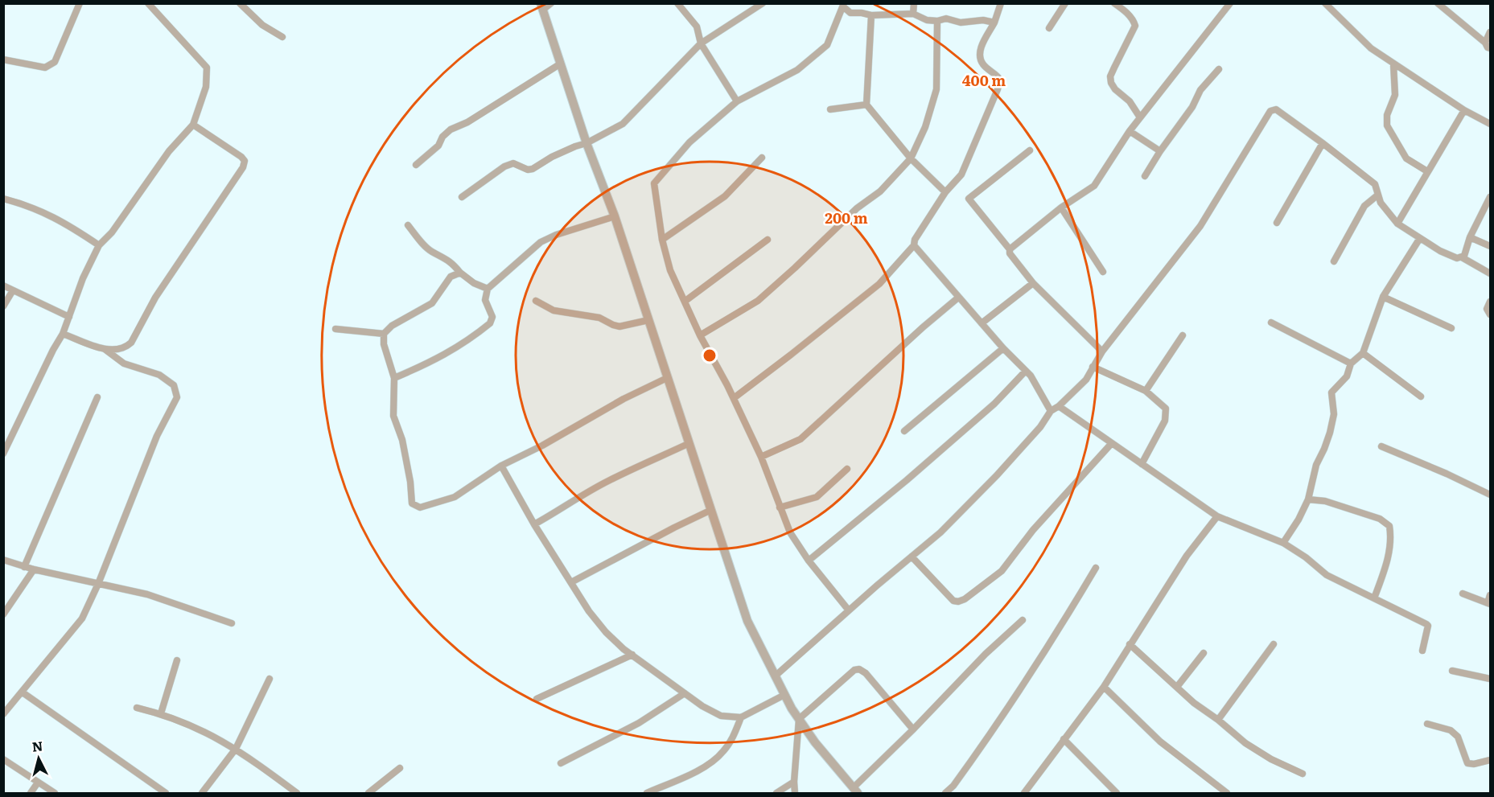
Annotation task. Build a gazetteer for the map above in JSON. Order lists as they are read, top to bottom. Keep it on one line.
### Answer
{"north":"top","rings":["400 m","200 m"]}
